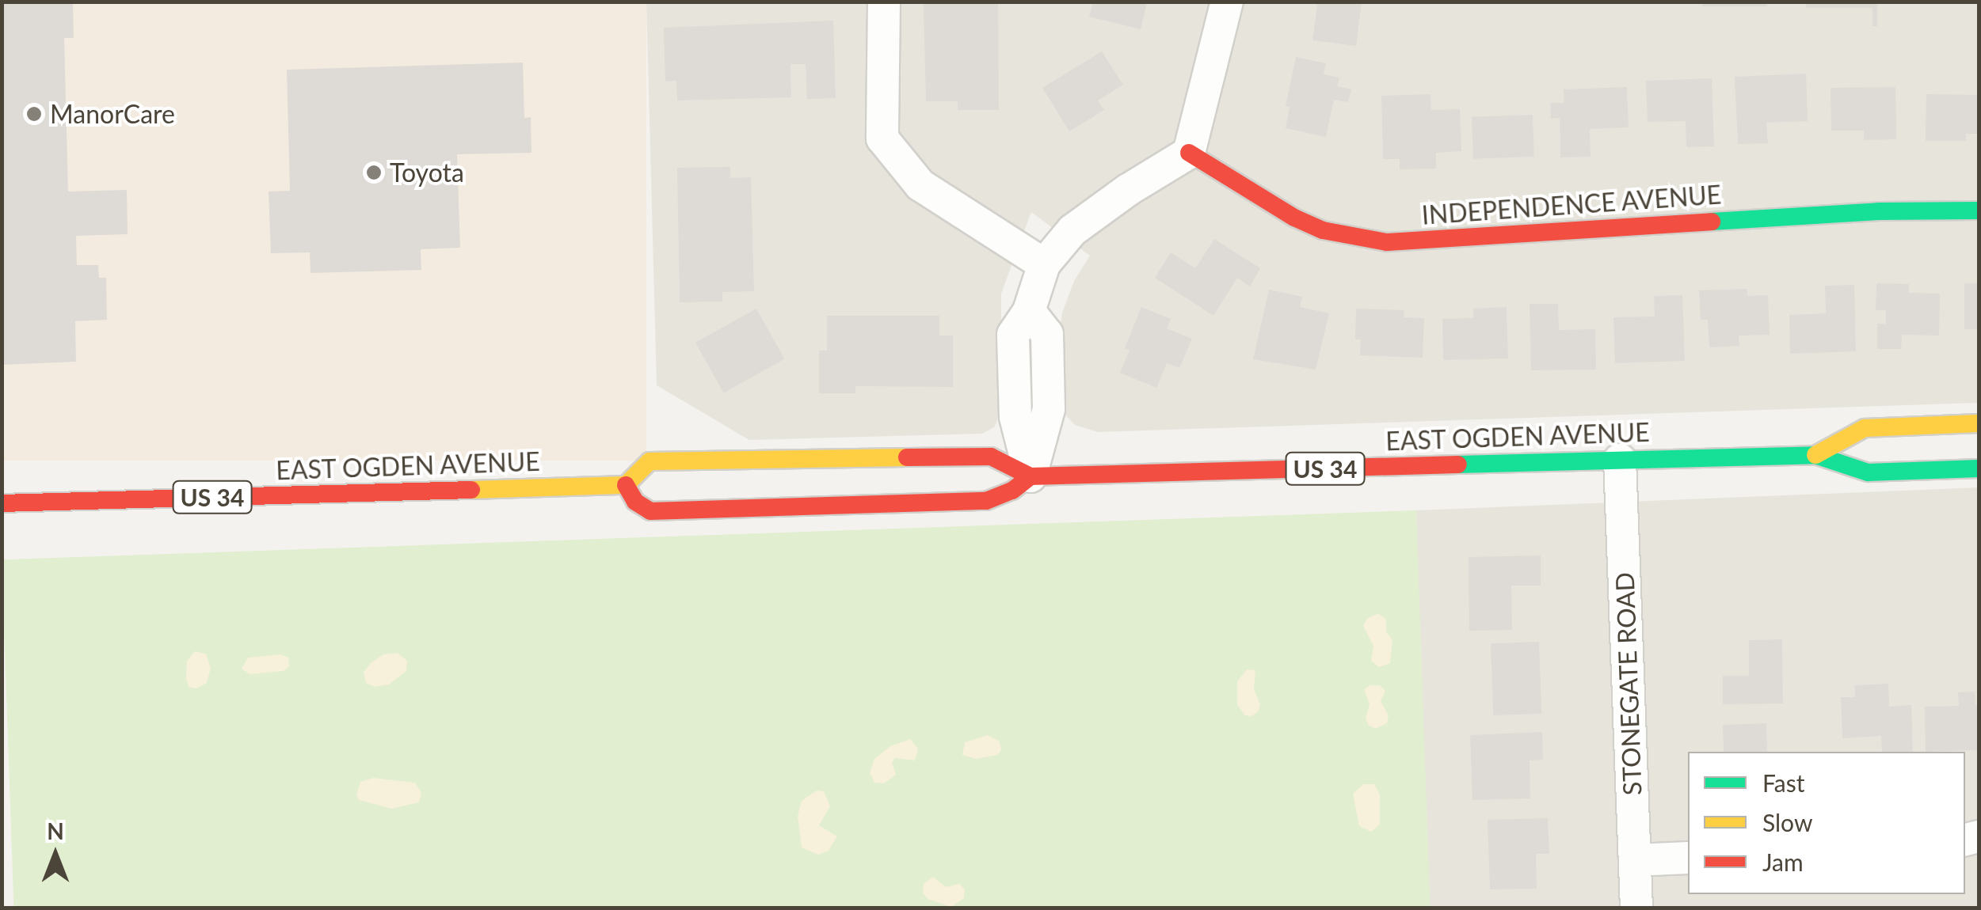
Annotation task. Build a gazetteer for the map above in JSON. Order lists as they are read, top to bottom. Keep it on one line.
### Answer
{"streets":{"main road":["INDEPENDENCE AVENUE","EAST OGDEN AVENUE","US 34"],"street":["STONEGATE ROAD"]},"crossings":[["EAST OGDEN AVENUE","STONEGATE ROAD"]],"places":["ManorCare","Toyota"],"legend":["Fast","Slow","Jam"],"north":"top"}
